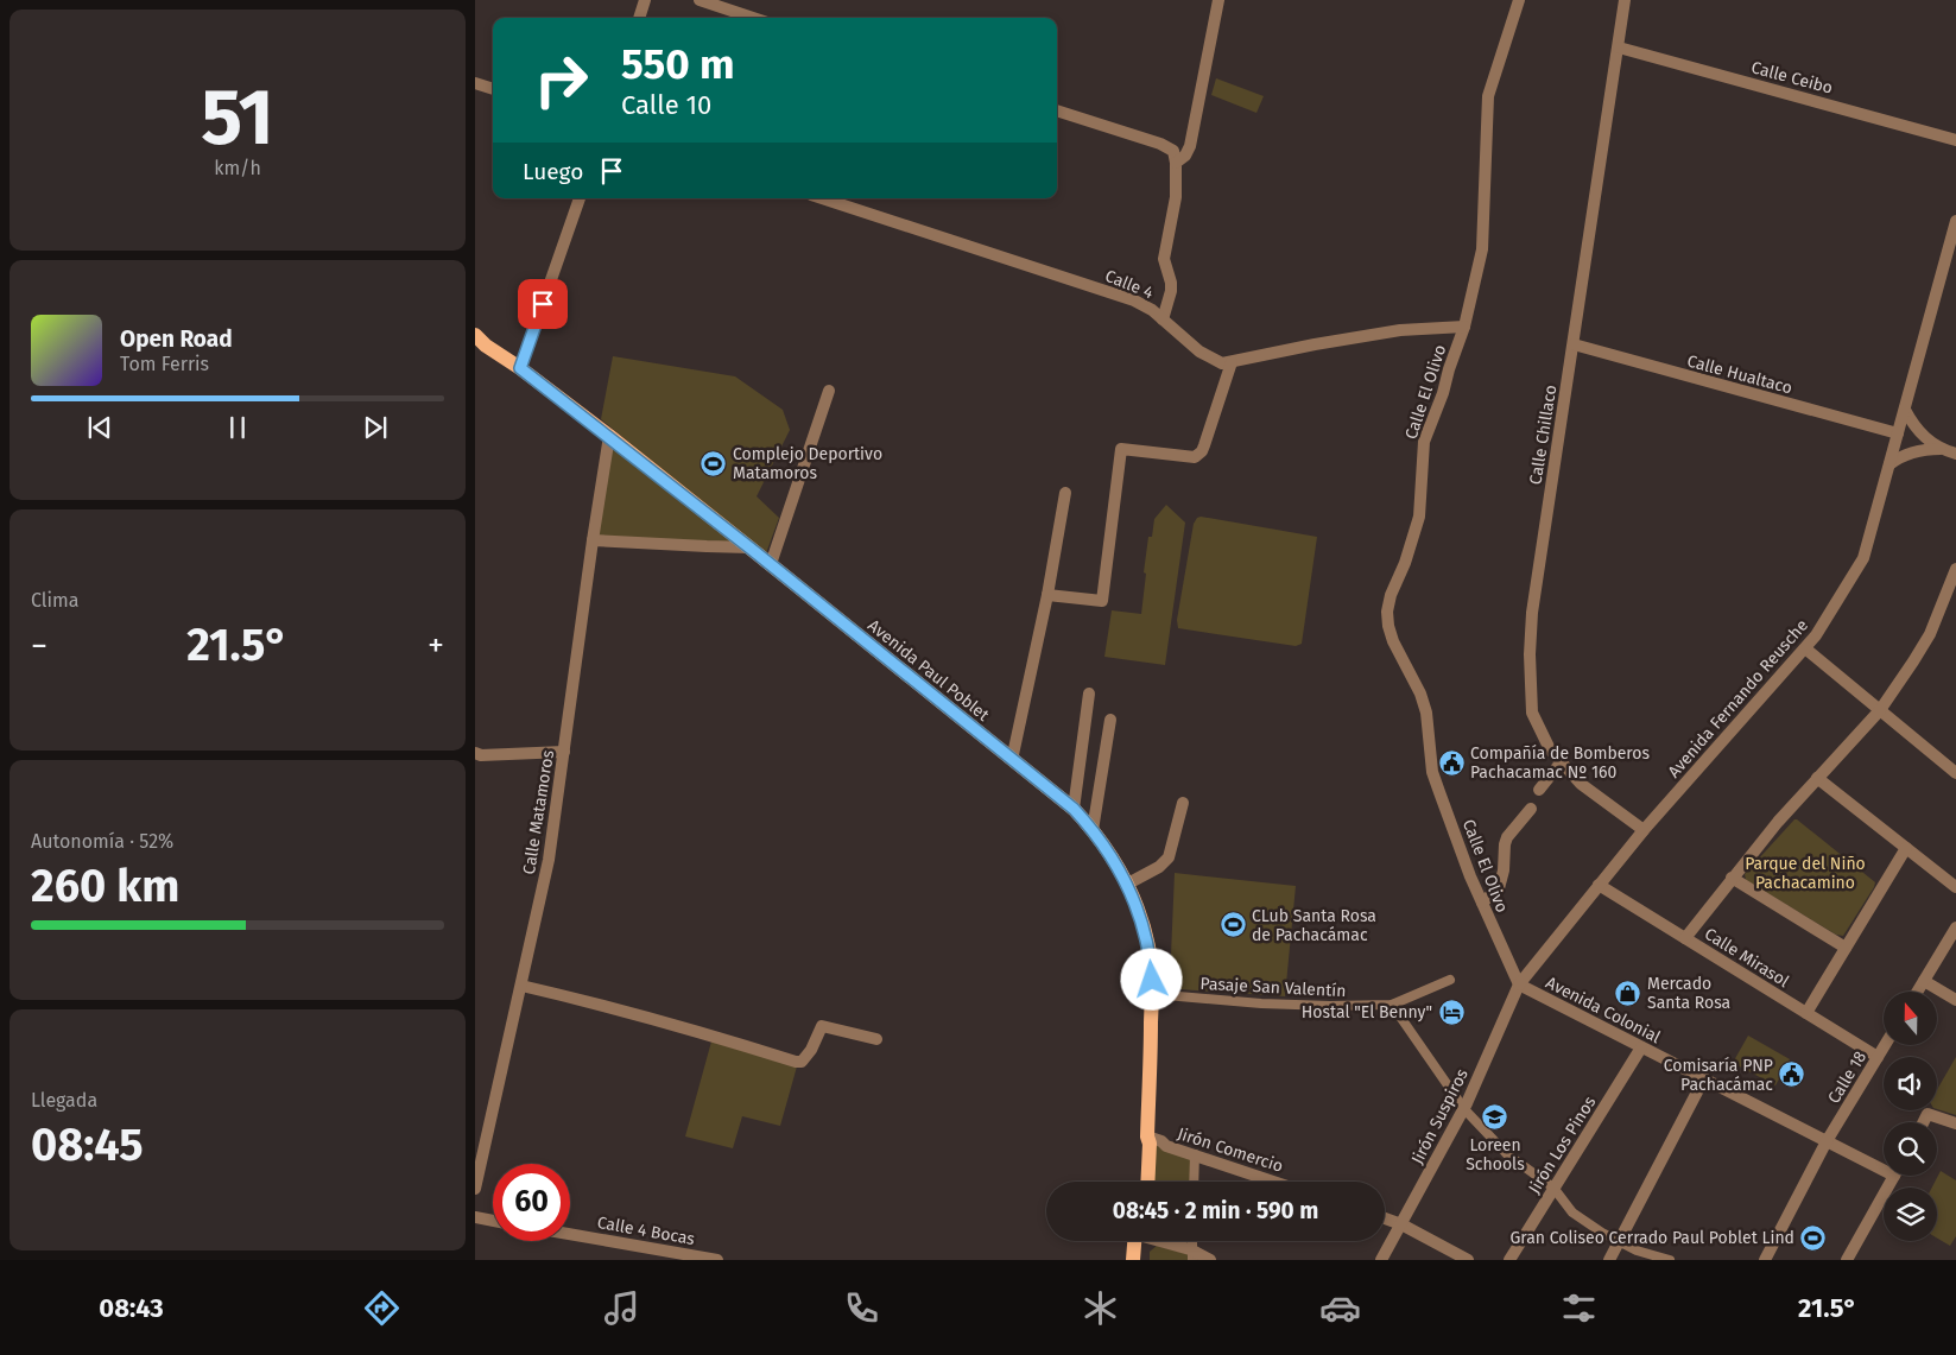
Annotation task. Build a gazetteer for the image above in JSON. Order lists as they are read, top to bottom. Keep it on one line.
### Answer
{"streets":{"main road":["Avenida Paul Poblet"],"street":["Calle Ceibo","Calle 4","Calle Hualtaco","Calle El Olivo","Calle Chillaco","Avenida Fernando Reusche","Calle Matamoros","Calle Mirasol","Pasaje San Valentín","Avenida Colonial","Calle 18","Jirón Suspiros","Jirón Los Pinos","Jirón Comercio","Calle 4 Bocas"]},"crossings":[["Calle Ceibo","Calle Chillaco"],["Calle 4","Calle El Olivo"],["Calle Hualtaco","Calle Chillaco"],["Calle Hualtaco","Avenida Fernando Reusche"],["Calle El Olivo","Avenida Fernando Reusche"],["Calle El Olivo","Avenida Colonial"],["Calle El Olivo","Jirón Suspiros"],["Calle Chillaco","Avenida Fernando Reusche"],["Avenida Paul Poblet","Calle Matamoros"],["Avenida Paul Poblet","Pasaje San Valentín"],["Avenida Paul Poblet","Jirón Comercio"],["Avenida Fernando Reusche","Calle Mirasol"],["Avenida Fernando Reusche","Avenida Colonial"],["Avenida Fernando Reusche","Jirón Suspiros"],["Calle Mirasol","Calle 18"],["Avenida Colonial","Calle 18"],["Avenida Colonial","Jirón Suspiros"],["Avenida Colonial","Jirón Los Pinos"]],"parks":["Parque del Niño Pachacamino"],"places":{"sports":["Complejo Deportivo Matamoros","CLub Santa Rosa de Pachacámac","Gran Coliseo Cerrado Paul Poblet Lind"],"public building":["Compañía de Bomberos Pachacamac Nº 160","Comisaría PNP Pachacámac"],"shop":["Mercado Santa Rosa"],"hotel":["Hostal \"El Benny\""],"school or university":["Loreen Schools"]},"north":"top","page":{"tile":[["51","km/h"],"Clima",["Autonomía · 52%","260 km"],["Llegada","08:45"]],"turn":["550 m","Calle 10"],"then":"Luego","song":["Open Road","Tom Ferris"],"heat":["−","21.5°","+"],"limit":"60","trip":"08:45 · 2 min · 590 m","tabs":["08:43","21.5°"]}}
